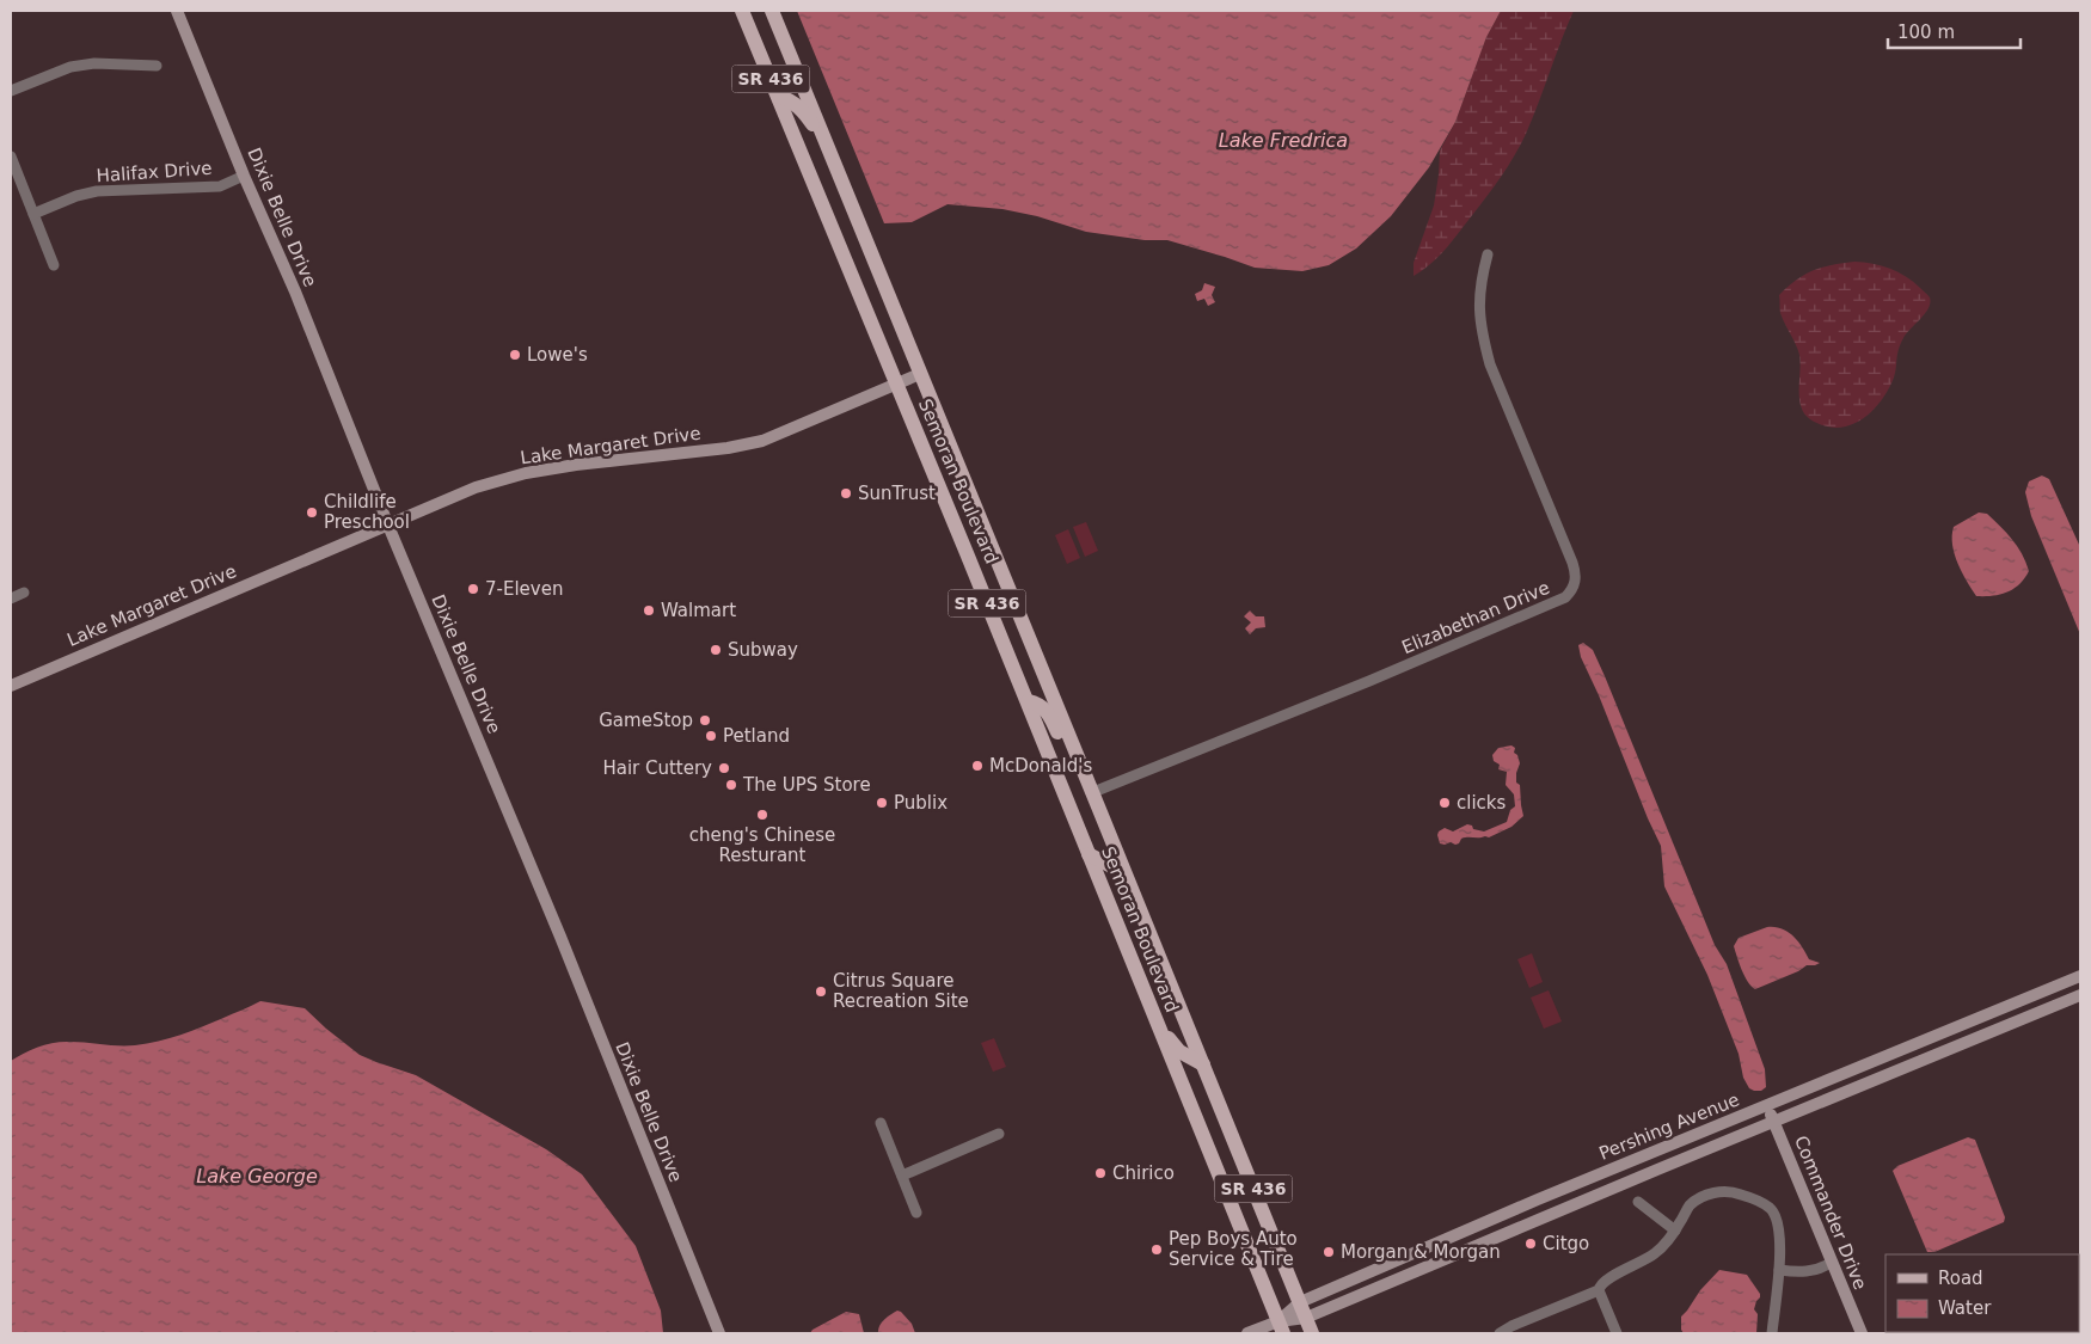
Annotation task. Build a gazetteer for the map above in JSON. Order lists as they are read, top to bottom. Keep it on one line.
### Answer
{"streets":{"main road":["SR 436","Semoran Boulevard"],"street":["Halifax Drive","Dixie Belle Drive","Lake Margaret Drive","Elizabethan Drive","Pershing Avenue","Commander Drive"]},"crossings":[["Halifax Drive","Dixie Belle Drive"],["Dixie Belle Drive","Lake Margaret Drive"],["Lake Margaret Drive","Semoran Boulevard"],["Semoran Boulevard","Elizabethan Drive"],["Semoran Boulevard","Pershing Avenue"],["Pershing Avenue","Commander Drive"]],"water":["Lake Fredrica","Lake George"],"places":["Lowe's","SunTrust","Childlife Preschool","7-Eleven","Walmart","Subway","GameStop","Petland","McDonald's","Hair Cuttery","The UPS Store","Publix","clicks","cheng's Chinese Resturant","Citrus Square Recreation Site","Chirico","Citgo","Pep Boys Auto Service & Tire","Morgan & Morgan"],"legend":["Road","Water"],"scale_bar":"100 m"}
